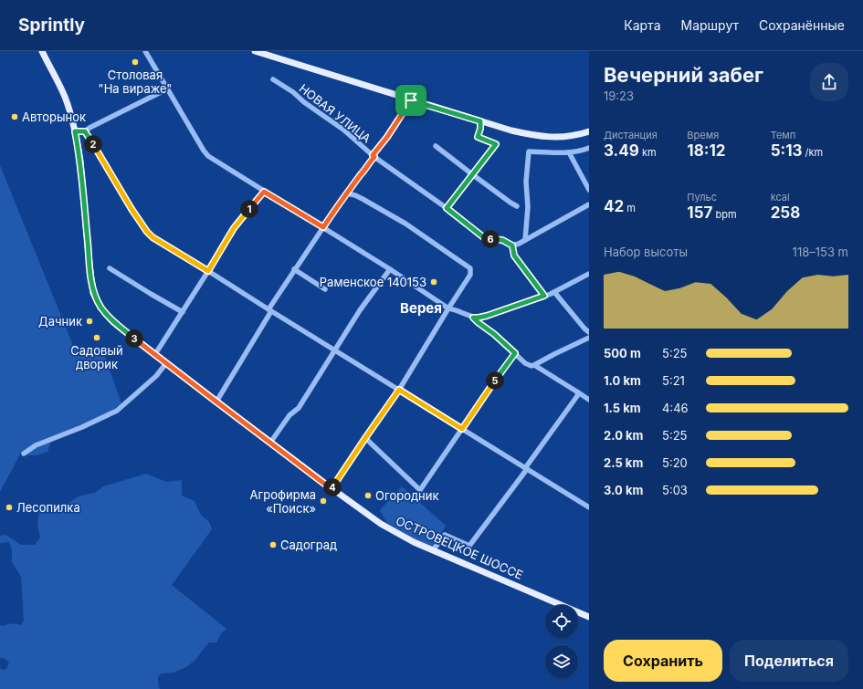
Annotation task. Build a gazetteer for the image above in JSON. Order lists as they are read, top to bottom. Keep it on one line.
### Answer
{"streets":{"main road":["ОСТРОВЕЦКОЕ ШОССЕ"],"street":["НОВАЯ УЛИЦА"]},"districts":["Верея"],"places":["Столовая \"На вираже\"","Авторынок","Раменское 140153","Дачник","Садовый дворик","Огородник","Агрофирма «Поиск»","Лесопилка","Садоград"],"page":{"header":"Sprintly","nav":["Карта","Маршрут","Сохранённые"],"heading":["Вечерний забег","19:23"],"stats":[["Дистанция","3.49 km"],["Время","18:12"],["Темп","5:13 /km"],["42 m"],["Пульс","157 bpm"],["kcal","258"]],"pins":["2","1","6","3","5","4"],"chart":["Набор высоты","118–153 m"],"list":[{"name":"500 m","note":"5:25"},{"name":"1.0 km","note":"5:21"},{"name":"1.5 km","note":"4:46"},{"name":"2.0 km","note":"5:25"},{"name":"2.5 km","note":"5:20"},{"name":"3.0 km","note":"5:03"}],"buttons":["Сохранить","Поделиться"]}}
